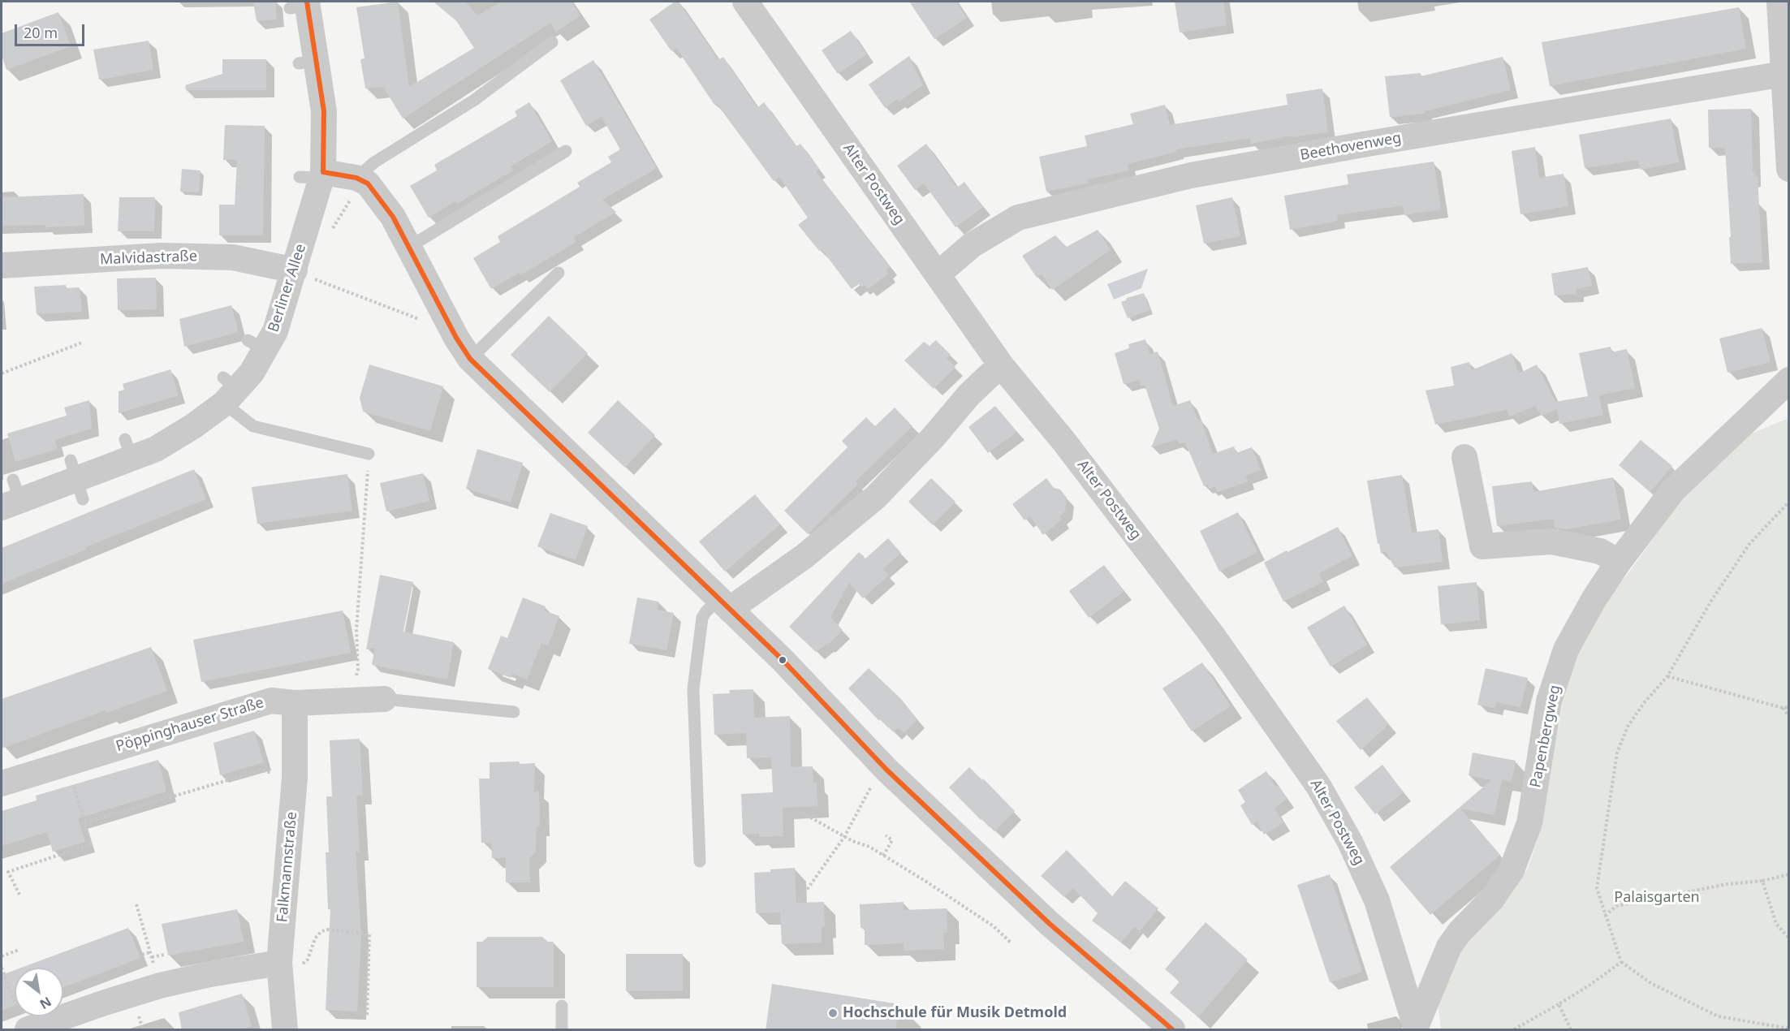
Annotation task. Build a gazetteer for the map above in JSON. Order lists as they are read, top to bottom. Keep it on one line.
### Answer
{"streets":{"street":["Beethovenweg","Alter Postweg","Malvidastraße","Berliner Allee","Pöppinghauser Straße","Papenbergweg","Falkmannstraße"]},"crossings":[["Beethovenweg","Alter Postweg"],["Alter Postweg","Papenbergweg"],["Malvidastraße","Berliner Allee"],["Pöppinghauser Straße","Falkmannstraße"]],"parks":["Palaisgarten"],"places":["Hochschule für Musik Detmold"],"scale_bar":"20 m","north":"bottom right"}
